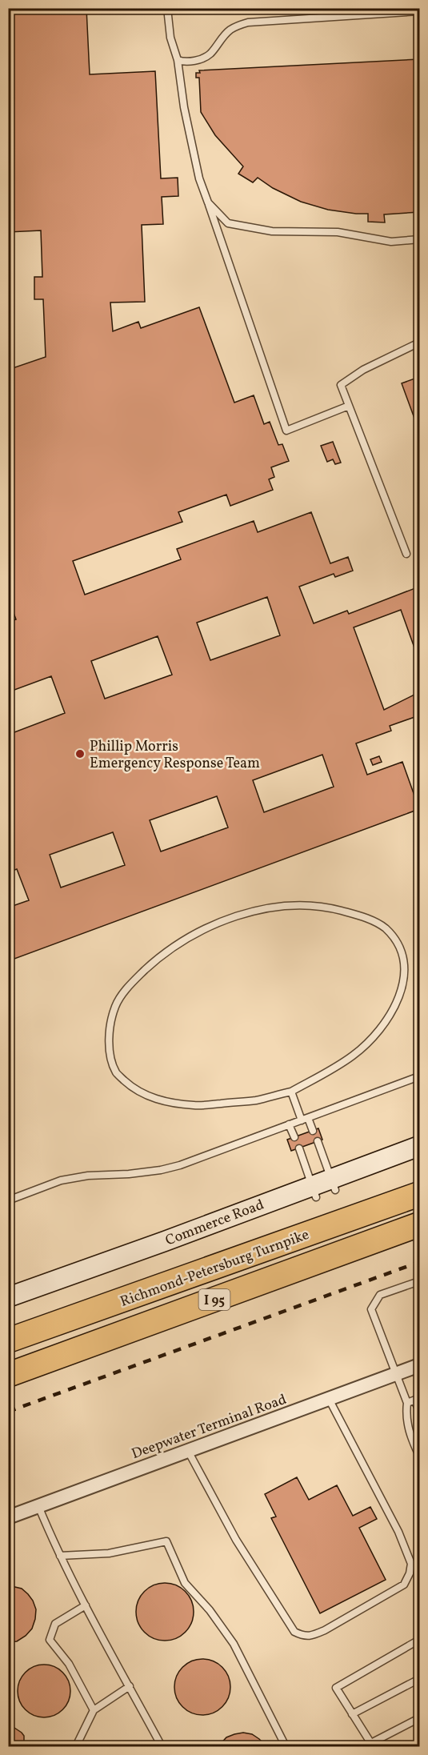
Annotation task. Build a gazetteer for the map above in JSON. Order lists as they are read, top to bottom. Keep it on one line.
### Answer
{"streets":{"highway":["Richmond-Petersburg Turnpike","I 95"],"main road":["Commerce Road"],"street":["Deepwater Terminal Road"]},"places":["Phillip Morris Emergency Response Team"]}
